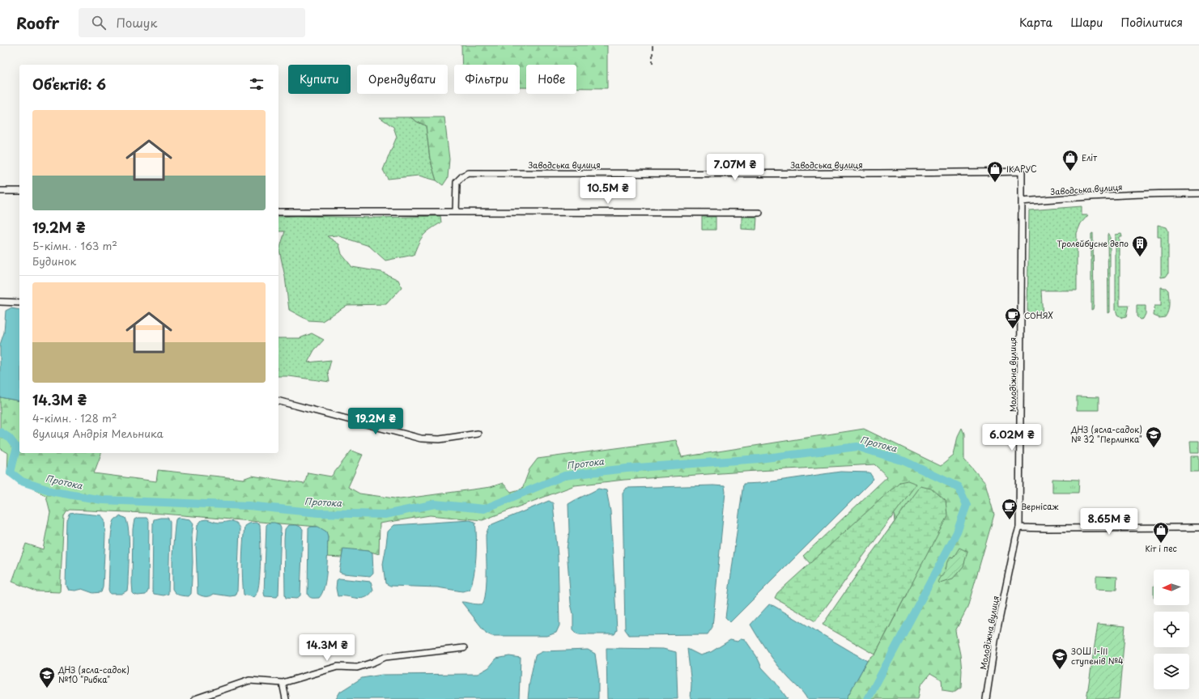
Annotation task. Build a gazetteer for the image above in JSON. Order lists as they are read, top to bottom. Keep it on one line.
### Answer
{"streets":{"street":["Заводська вулиця","Молодіжна вулиця"]},"crossings":[["Заводська вулиця","Молодіжна вулиця"]],"water":["Протока"],"places":{"shop":["Еліт","ІКАРУС","Кіт і пес"],"building":["Тролейбусне депо"],"cafe":["СОНЯХ","Вернісаж"],"school or university":["ДНЗ (ясла-садок) № 32 \"Перлинка\"","ЗОШ І-ІІІ ступенів №4","ДНЗ (ясла-садок) №10 \"Рибка\""]},"north":"left","page":{"header":"Roofr","search":"Пошук","nav":["Карта","Шари","Поділитися"],"chip":["Купити","Орендувати","Фільтри","Нове"],"heading":"Об’єктів: 6","list":[{"name":"19.2M ₴","note":"5-кімн. · 163 m² · Будинок"},{"name":"14.3M ₴","note":"4-кімн. · 128 m² · вулиця Андрія Мельника"}],"price":["7.07M ₴","10.5M ₴","19.2M ₴","6.02M ₴","8.65M ₴","14.3M ₴"]}}
